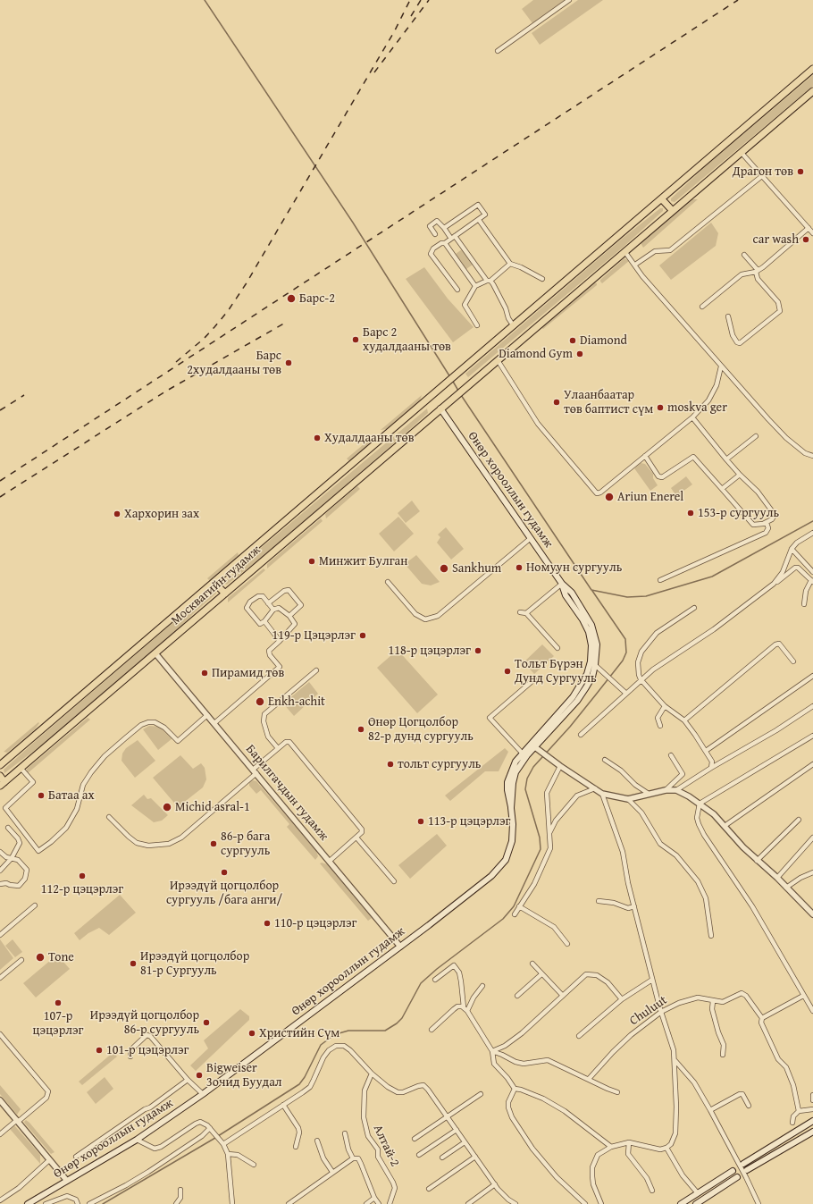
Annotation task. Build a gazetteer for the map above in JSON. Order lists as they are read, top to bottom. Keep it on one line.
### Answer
{"streets":{"highway":["Москвагийн гудамж"],"main road":["Өнөр хорооллын гудамж"],"street":["Барилгачдын гудамж","Chuluut","Алтай-2"]},"crossings":[["Өнөр хорооллын гудамж","Москвагийн гудамж"],["Өнөр хорооллын гудамж","Барилгачдын гудамж"],["Москвагийн гудамж","Барилгачдын гудамж"]],"places":["Драгон төв","car wash","Барс-2","Барс 2 худалдааны төв","Diamond","Diamond Gym","Барс 2худалдааны төв","Улаанбаатар төв баптист сүм","moskva ger","Худалдааны төв","Ariun Enerel","153-р сургууль","Хархорин зах","Минжит Булган","Номуун сургууль","Sankhum","119-р Цэцэрлэг","118-р цэцэрлэг","Тольт Бүрэн Дунд Сургууль","Пирамид төв","Enkh-achit","Өнөр Цогцолбор 82-р дунд сургууль","тольт сургууль","Батаа ах","Michid asral-1","113-р цэцэрлэг","86-р бага сургууль","Ирээдүй цогцолбор сургууль /бага анги/","112-р цэцэрлэг","110-р цэцэрлэг","Tone","Ирээдүй цогцолбор 81-р Сургууль","107-р цэцэрлэг","Ирээдүй цогцолбор 86-р сургууль","Христийн Сүм","101-р цэцэрлэг","Bigweiser 3очид Буудал"]}
